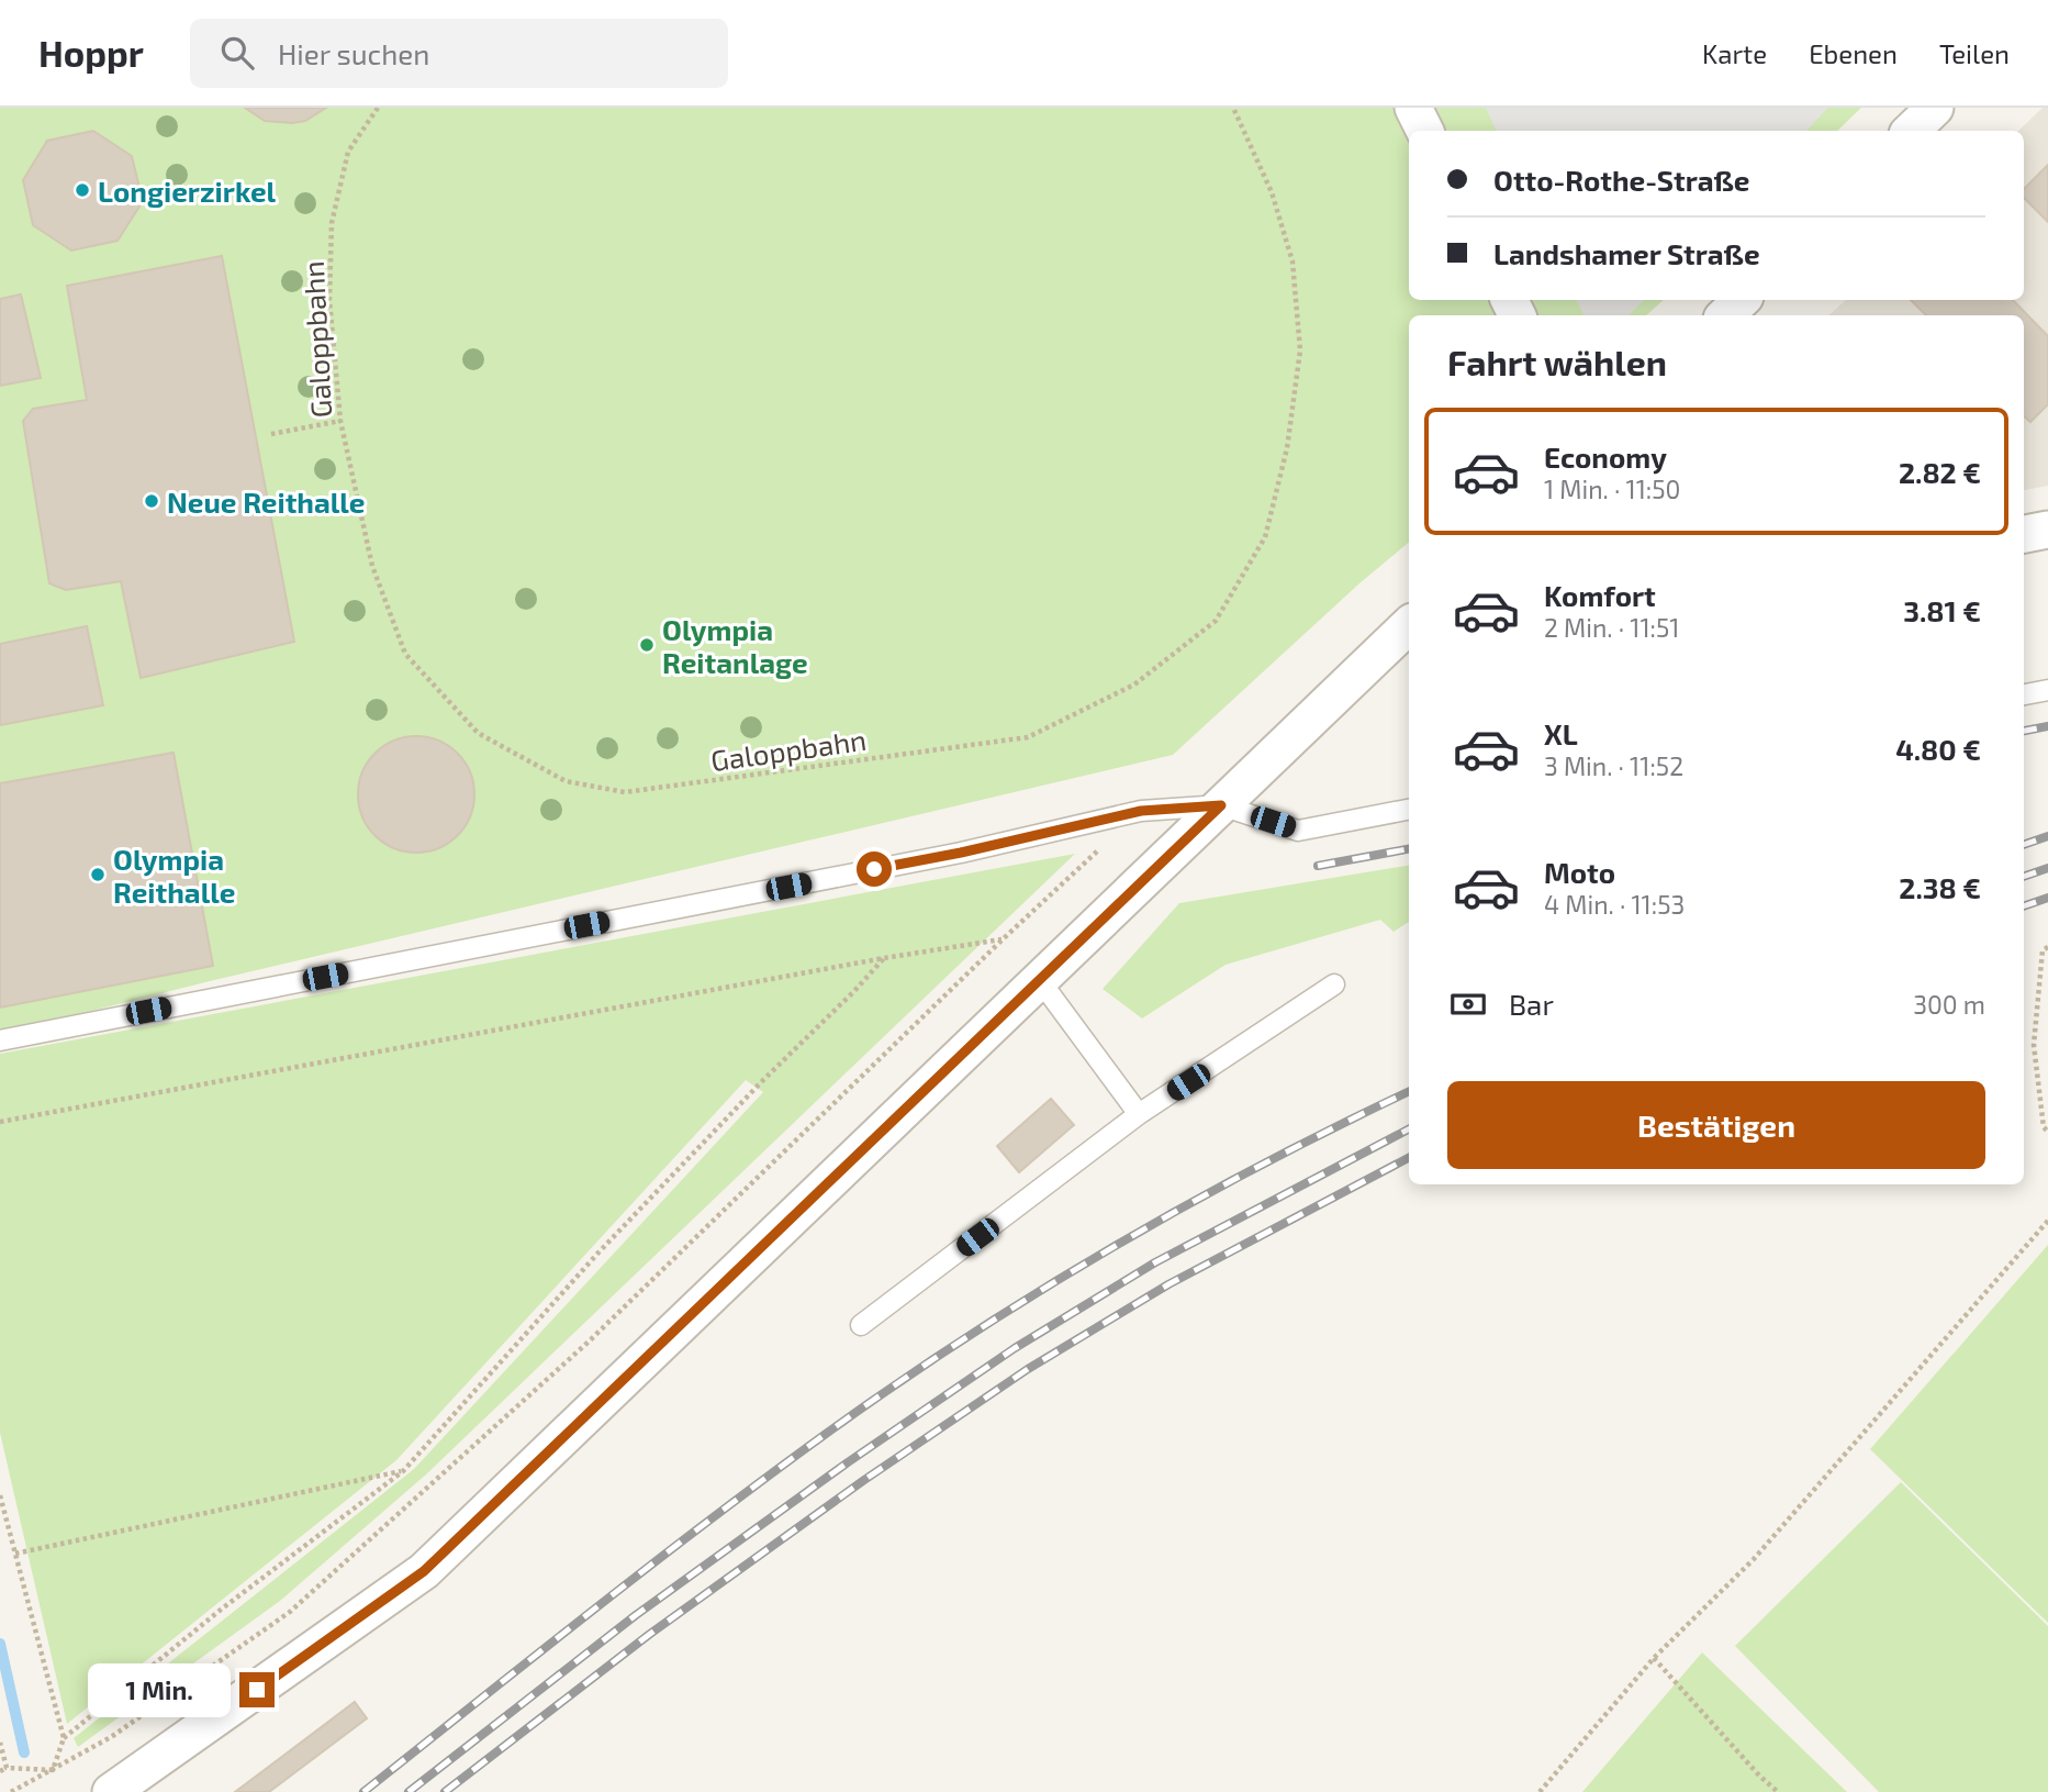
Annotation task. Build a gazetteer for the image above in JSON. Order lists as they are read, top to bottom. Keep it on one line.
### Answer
{"streets":{"path":["Galoppbahn"]},"places":["Longierzirkel","Neue Reithalle","Olympia Reitanlage","Olympia Reithalle"],"page":{"header":"Hoppr","search":"Hier suchen","nav":["Karte","Ebenen","Teilen"],"banner":["Otto-Rothe-Straße","Landshamer Straße"],"heading":"Fahrt wählen","list":[{"name":"Economy","note":"1 Min. · 11:50","value":"2.82 €"},{"name":"Komfort","note":"2 Min. · 11:51","value":"3.81 €"},{"name":"XL","note":"3 Min. · 11:52","value":"4.80 €"},{"name":"Moto","note":"4 Min. · 11:53","value":"2.38 €"}],"pay":["Bar","300 m"],"buttons":"Bestätigen","bubble":"1 Min."}}
